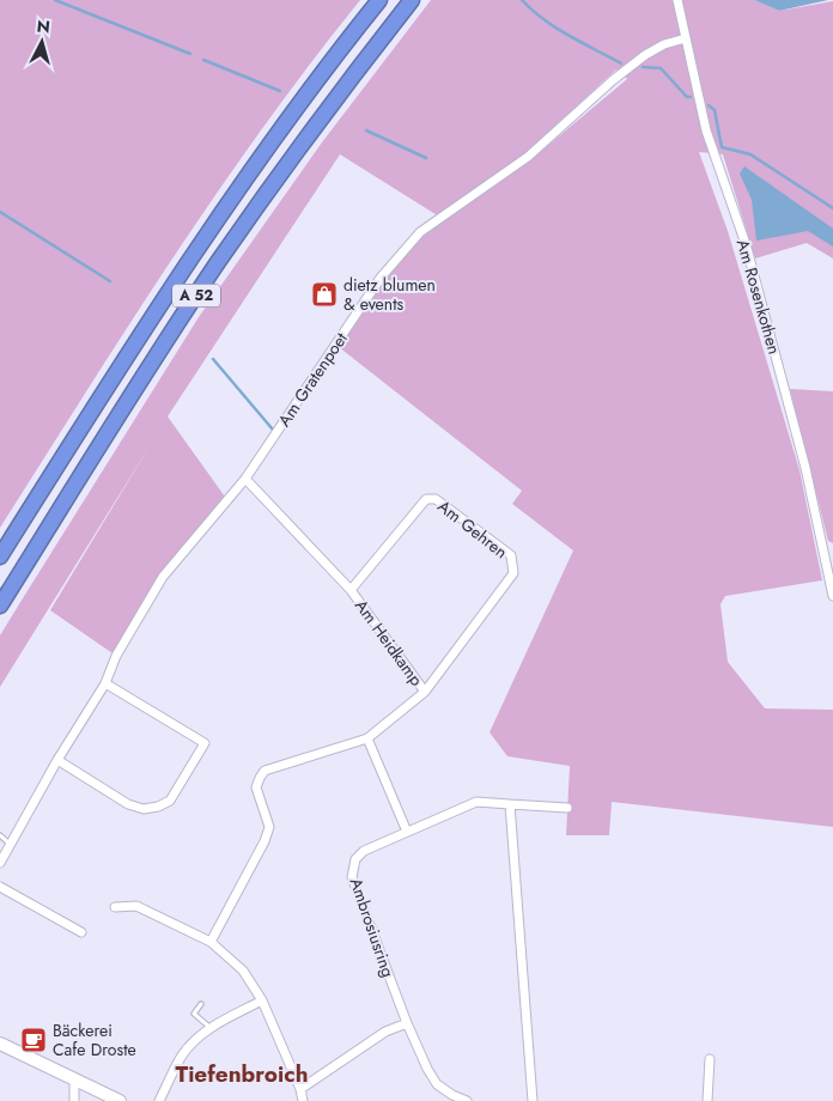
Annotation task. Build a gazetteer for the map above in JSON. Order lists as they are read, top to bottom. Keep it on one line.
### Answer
{"streets":{"highway":["A 52"],"street":["Am Rosenkothen","Am Gratenpoet","Am Gehren","Am Heidkamp","Ambrosiusring"]},"crossings":[["Am Rosenkothen","Am Gratenpoet"],["Am Gratenpoet","Am Heidkamp"],["Am Gehren","Am Heidkamp"]],"districts":["Tiefenbroich"],"places":{"shop":["dietz blumen & events"],"cafe":["Bäckerei Cafe Droste"]},"north":"top"}
